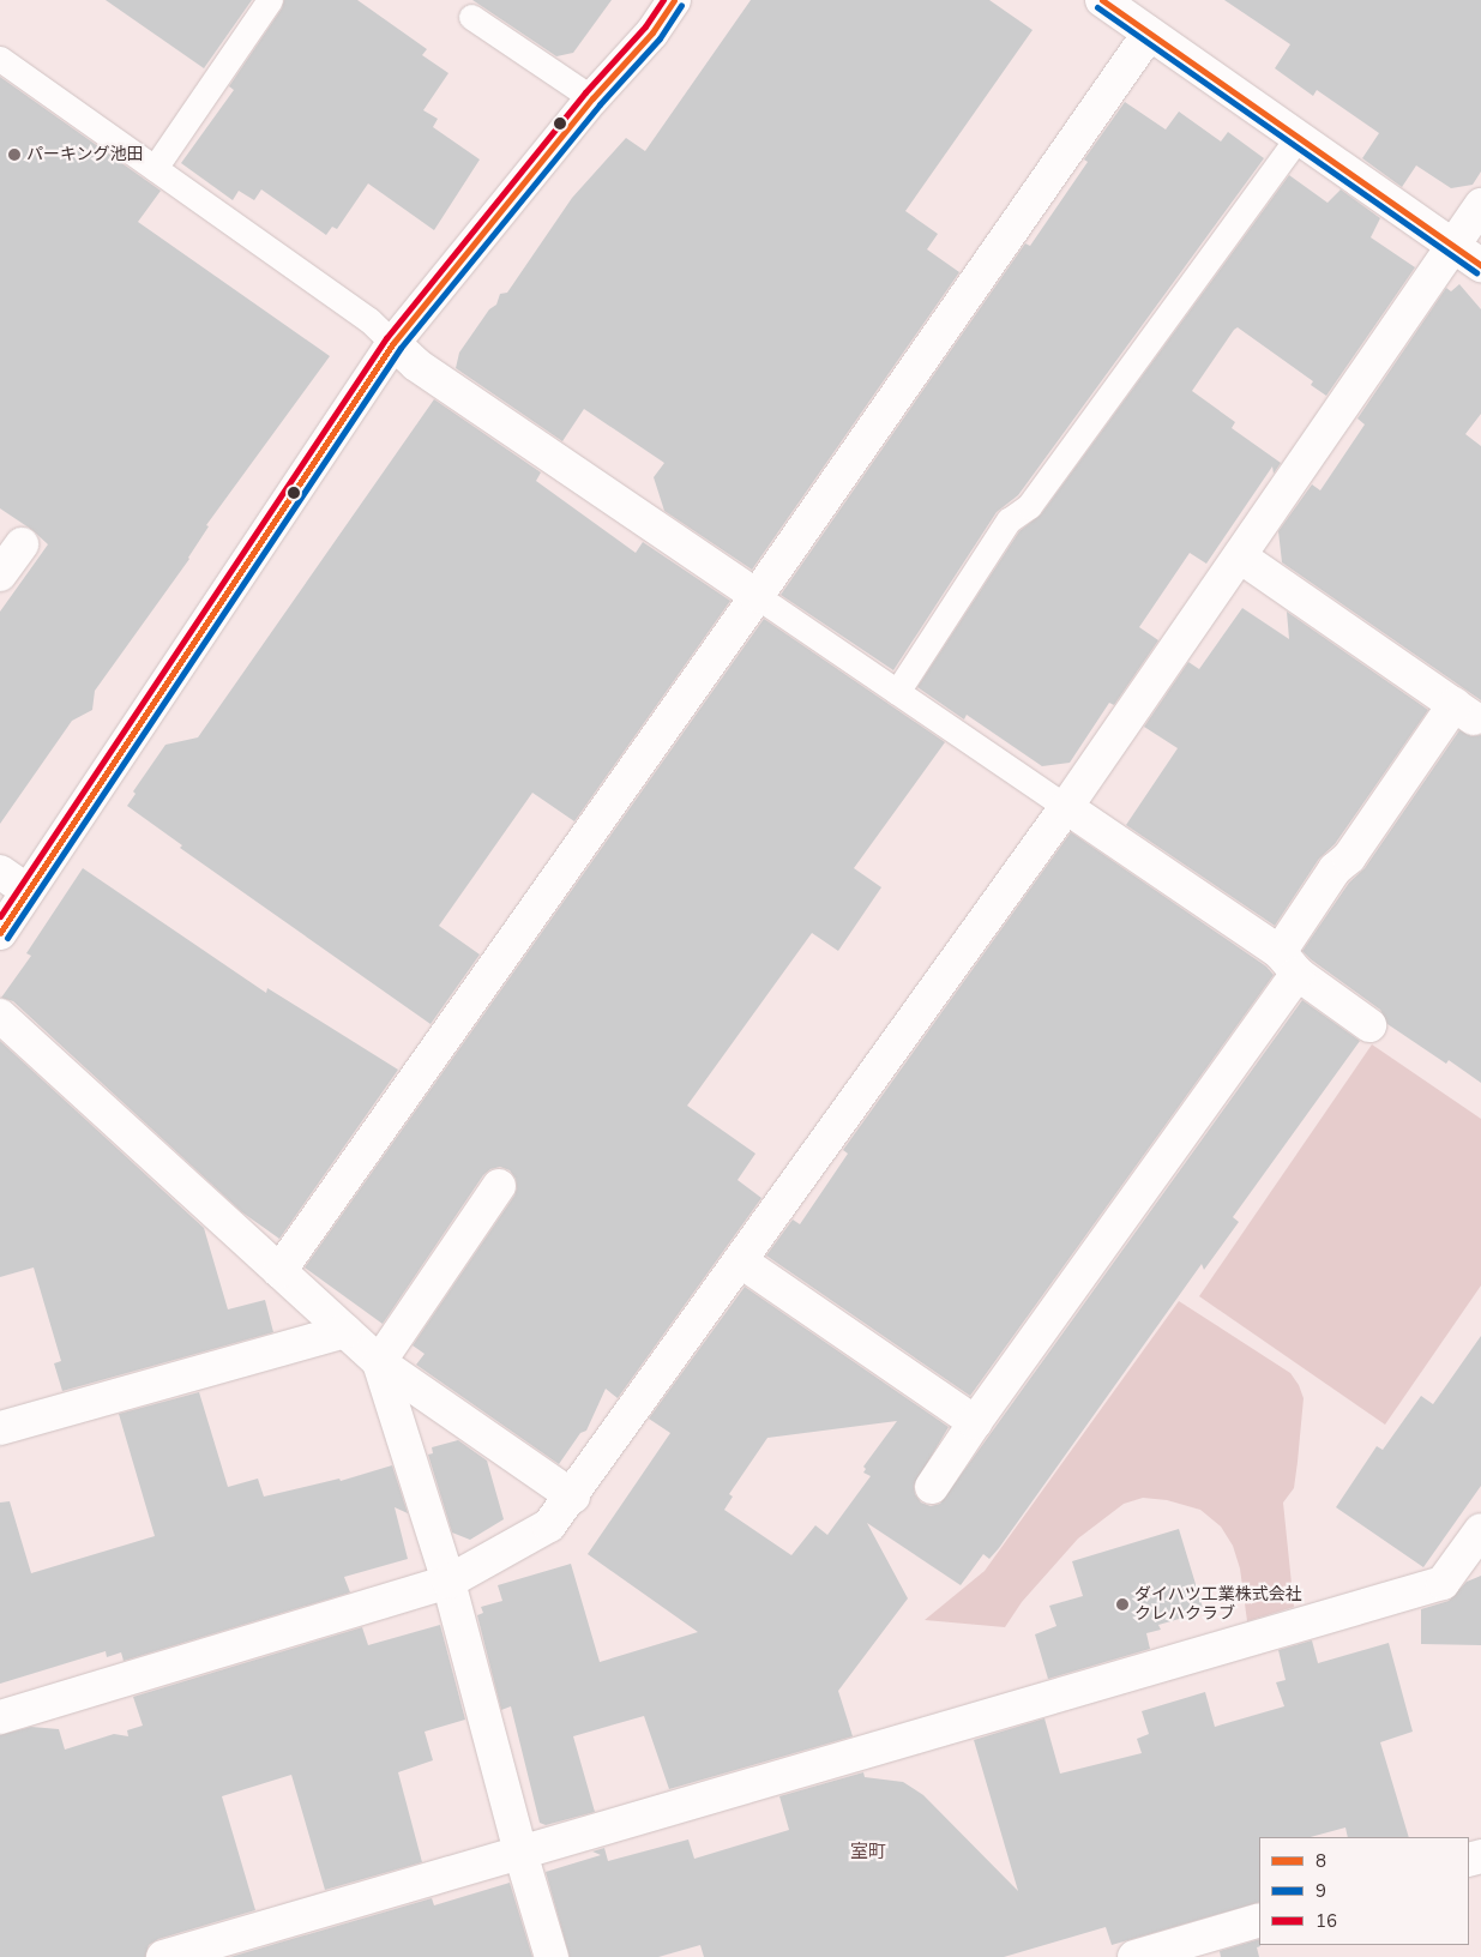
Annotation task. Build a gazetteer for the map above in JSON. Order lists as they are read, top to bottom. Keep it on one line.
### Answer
{"districts":["室町"],"places":["パーキング池田","ダイハツ工業株式会社 クレハクラブ"],"lines":["transit line 8","transit line 16","transit line 9"],"legend":["8","9","16"]}
